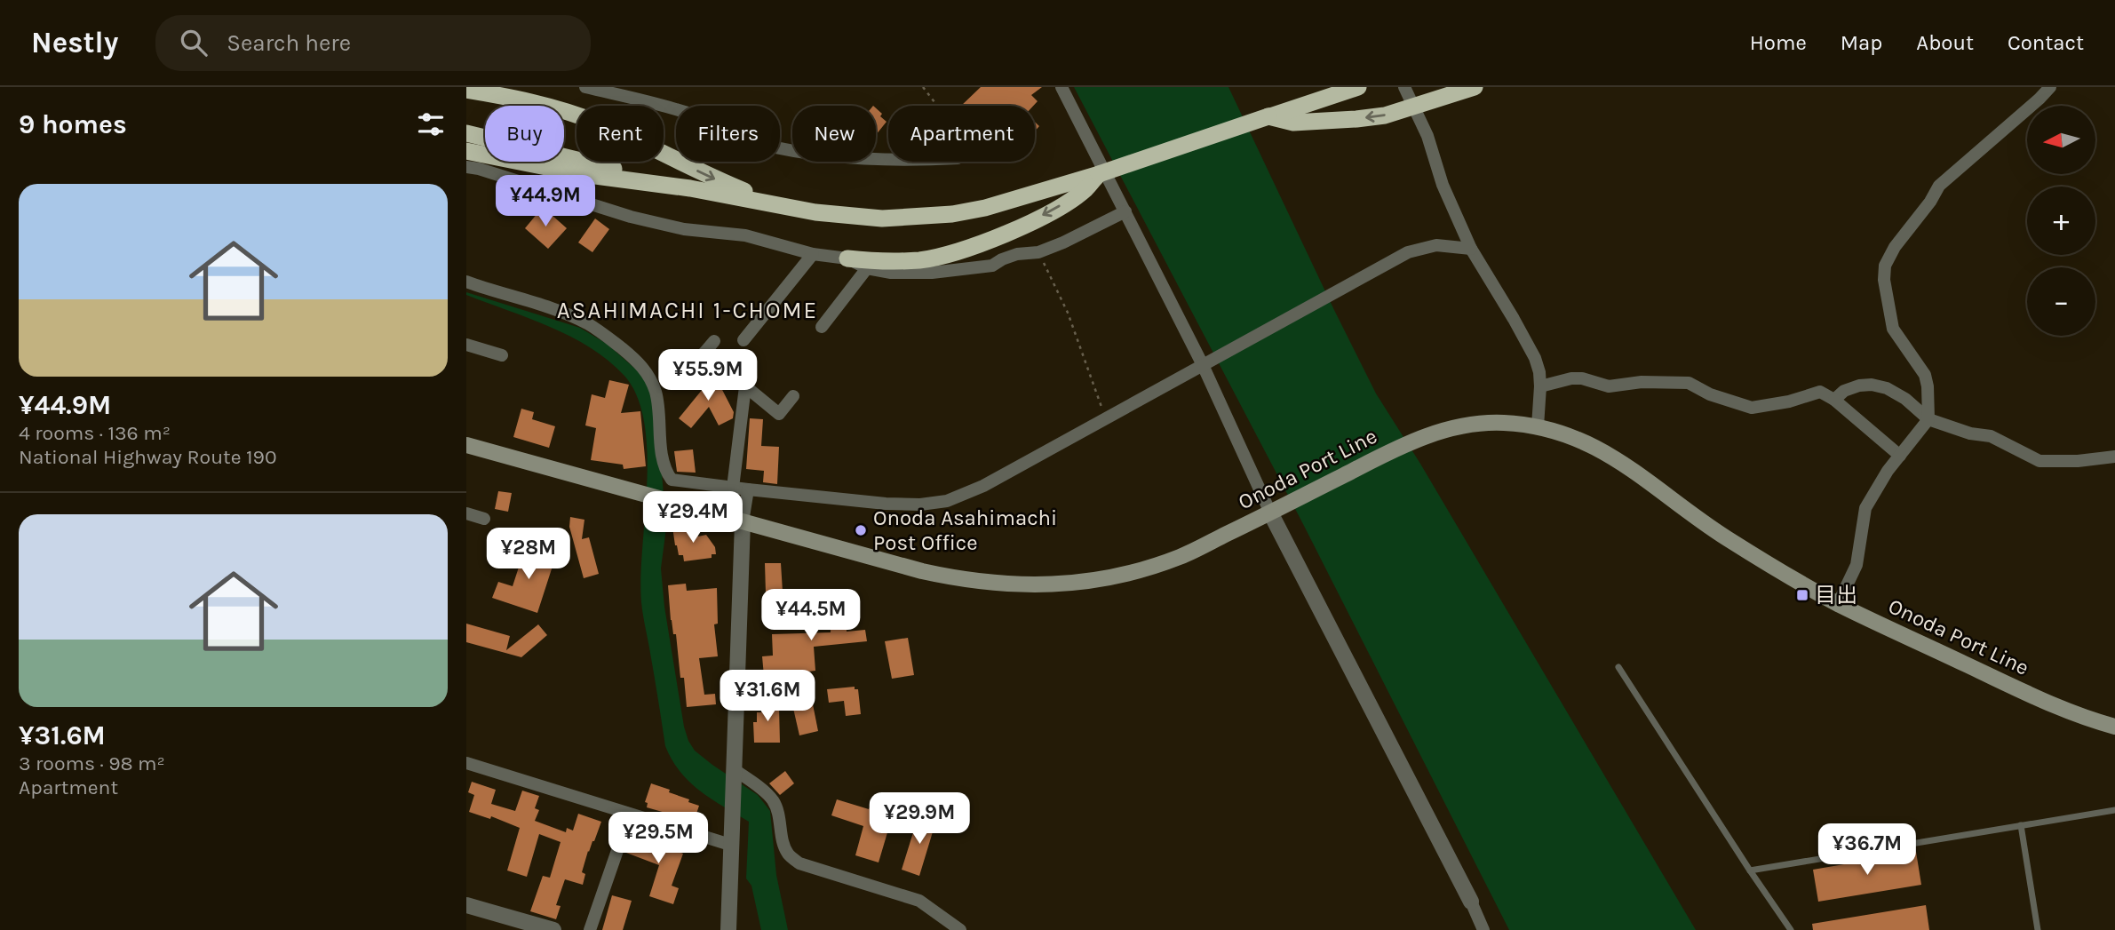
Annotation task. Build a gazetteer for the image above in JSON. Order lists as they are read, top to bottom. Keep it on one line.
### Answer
{"streets":{"main road":["Onoda Port Line"]},"districts":["ASAHIMACHI 1-CHOME"],"places":{"other":["Onoda Asahimachi Post Office"],"transit":["目出"]},"north":"left","page":{"header":"Nestly","search":"Search here","nav":["Home","Map","About","Contact"],"heading":"9 homes","map_buttons":["+","−"],"chip":["Buy","Rent","Filters","New","Apartment"],"list":[{"name":"¥44.9M","note":"4 rooms · 136 m² · National Highway Route 190"},{"name":"¥31.6M","note":"3 rooms · 98 m² · Apartment"}],"price":["¥44.9M","¥55.9M","¥29.4M","¥28M","¥44.5M","¥31.6M","¥29.9M","¥29.5M","¥36.7M"]}}
